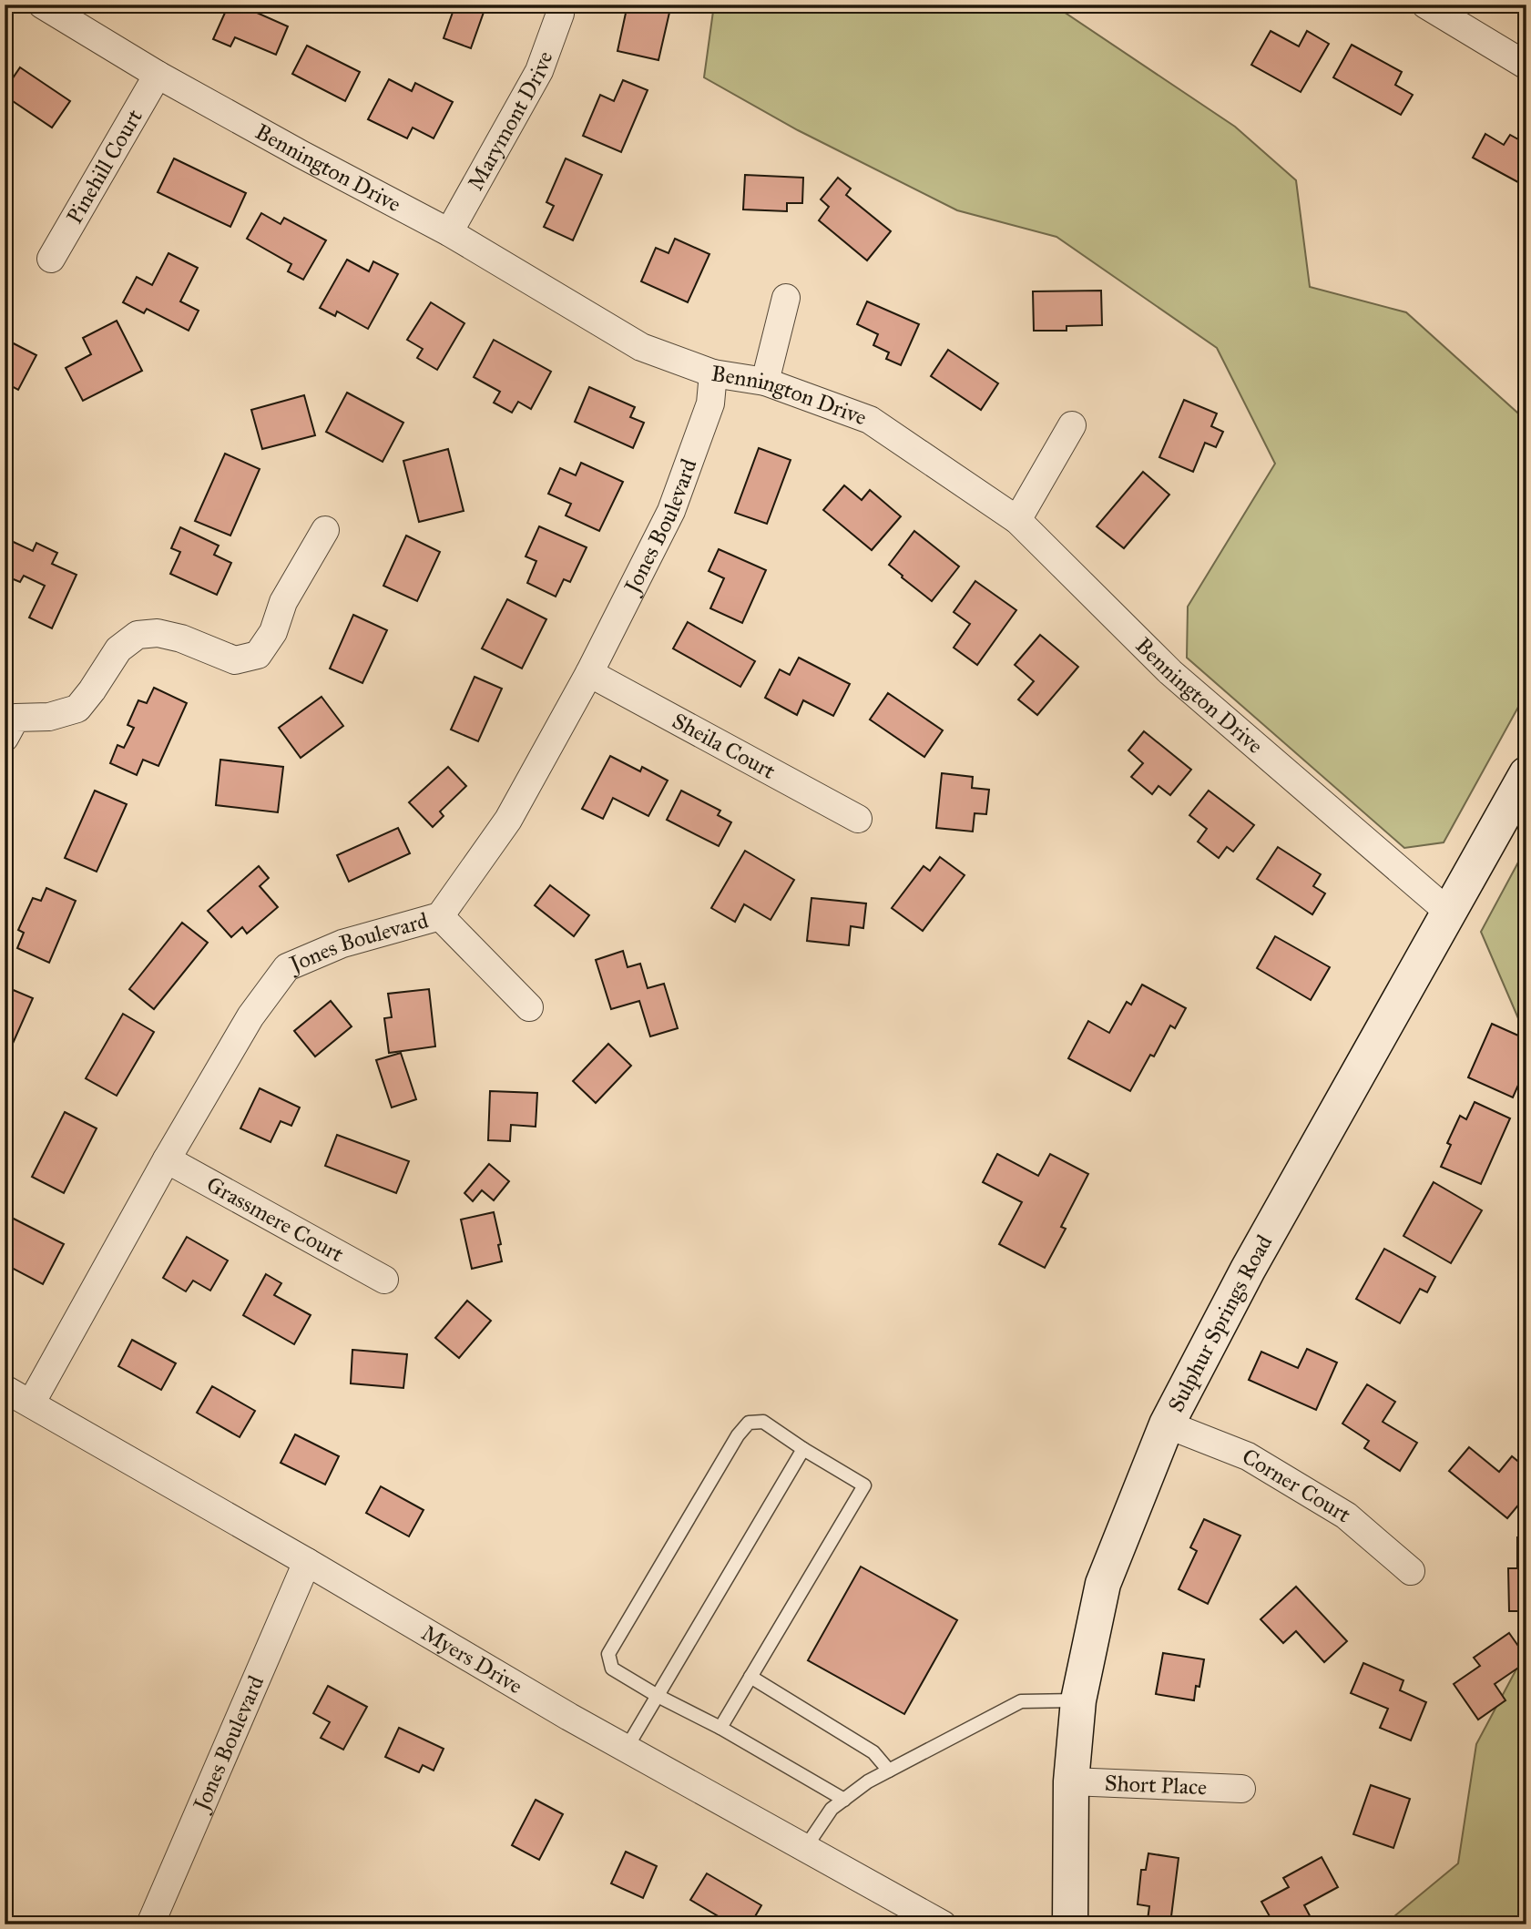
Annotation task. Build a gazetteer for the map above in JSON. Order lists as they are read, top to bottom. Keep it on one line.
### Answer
{"streets":{"street":["Marymont Drive","Pinehill Court","Bennington Drive","Jones Boulevard","Sheila Court","Grassmere Court","Sulphur Springs Road","Corner Court","Myers Drive","Short Place"]},"crossings":[["Marymont Drive","Bennington Drive"],["Pinehill Court","Bennington Drive"],["Bennington Drive","Jones Boulevard"],["Bennington Drive","Sulphur Springs Road"],["Jones Boulevard","Sheila Court"],["Jones Boulevard","Grassmere Court"],["Jones Boulevard","Myers Drive"],["Sulphur Springs Road","Corner Court"],["Sulphur Springs Road","Short Place"]]}
